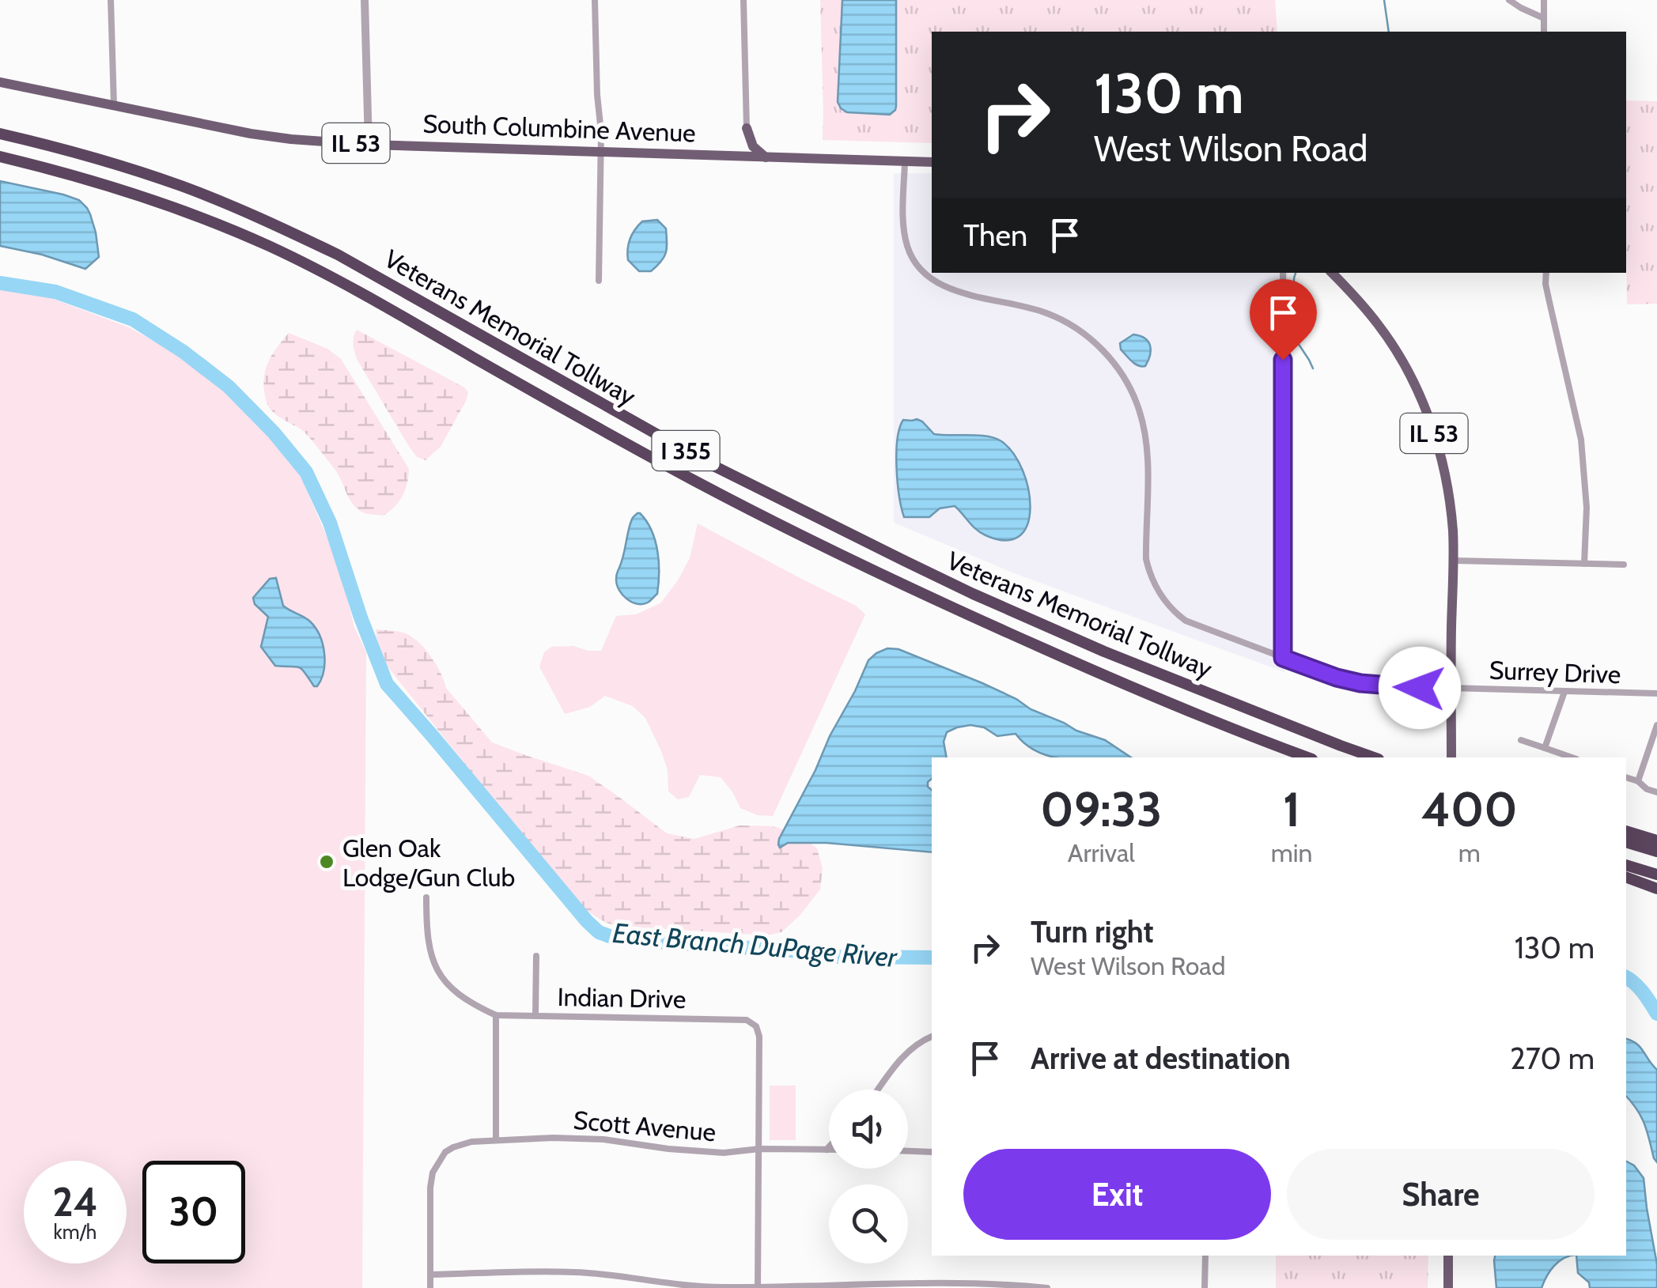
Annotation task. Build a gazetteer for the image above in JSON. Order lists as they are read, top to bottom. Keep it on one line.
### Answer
{"streets":{"highway":["Veterans Memorial Tollway","I 355"],"main road":["South Columbine Avenue","IL 53"],"street":["Surrey Drive","Indian Drive","Scott Avenue"]},"crossings":[["South Columbine Avenue","Surrey Drive"],["IL 53","Surrey Drive"],["Indian Drive","Scott Avenue"]],"water":["East Branch DuPage River"],"places":["Glen Oak Lodge/Gun Club"],"page":{"turn":["130 m","West Wilson Road"],"then":"Then","eta":["09:33","Arrival","1","min","400","m"],"list":[{"name":"Turn right","note":"West Wilson Road","value":"130 m"},{"name":"Arrive at destination","value":"270 m"}],"buttons":["Exit","Share"],"speed":"24 km/h","limit":"30"}}
